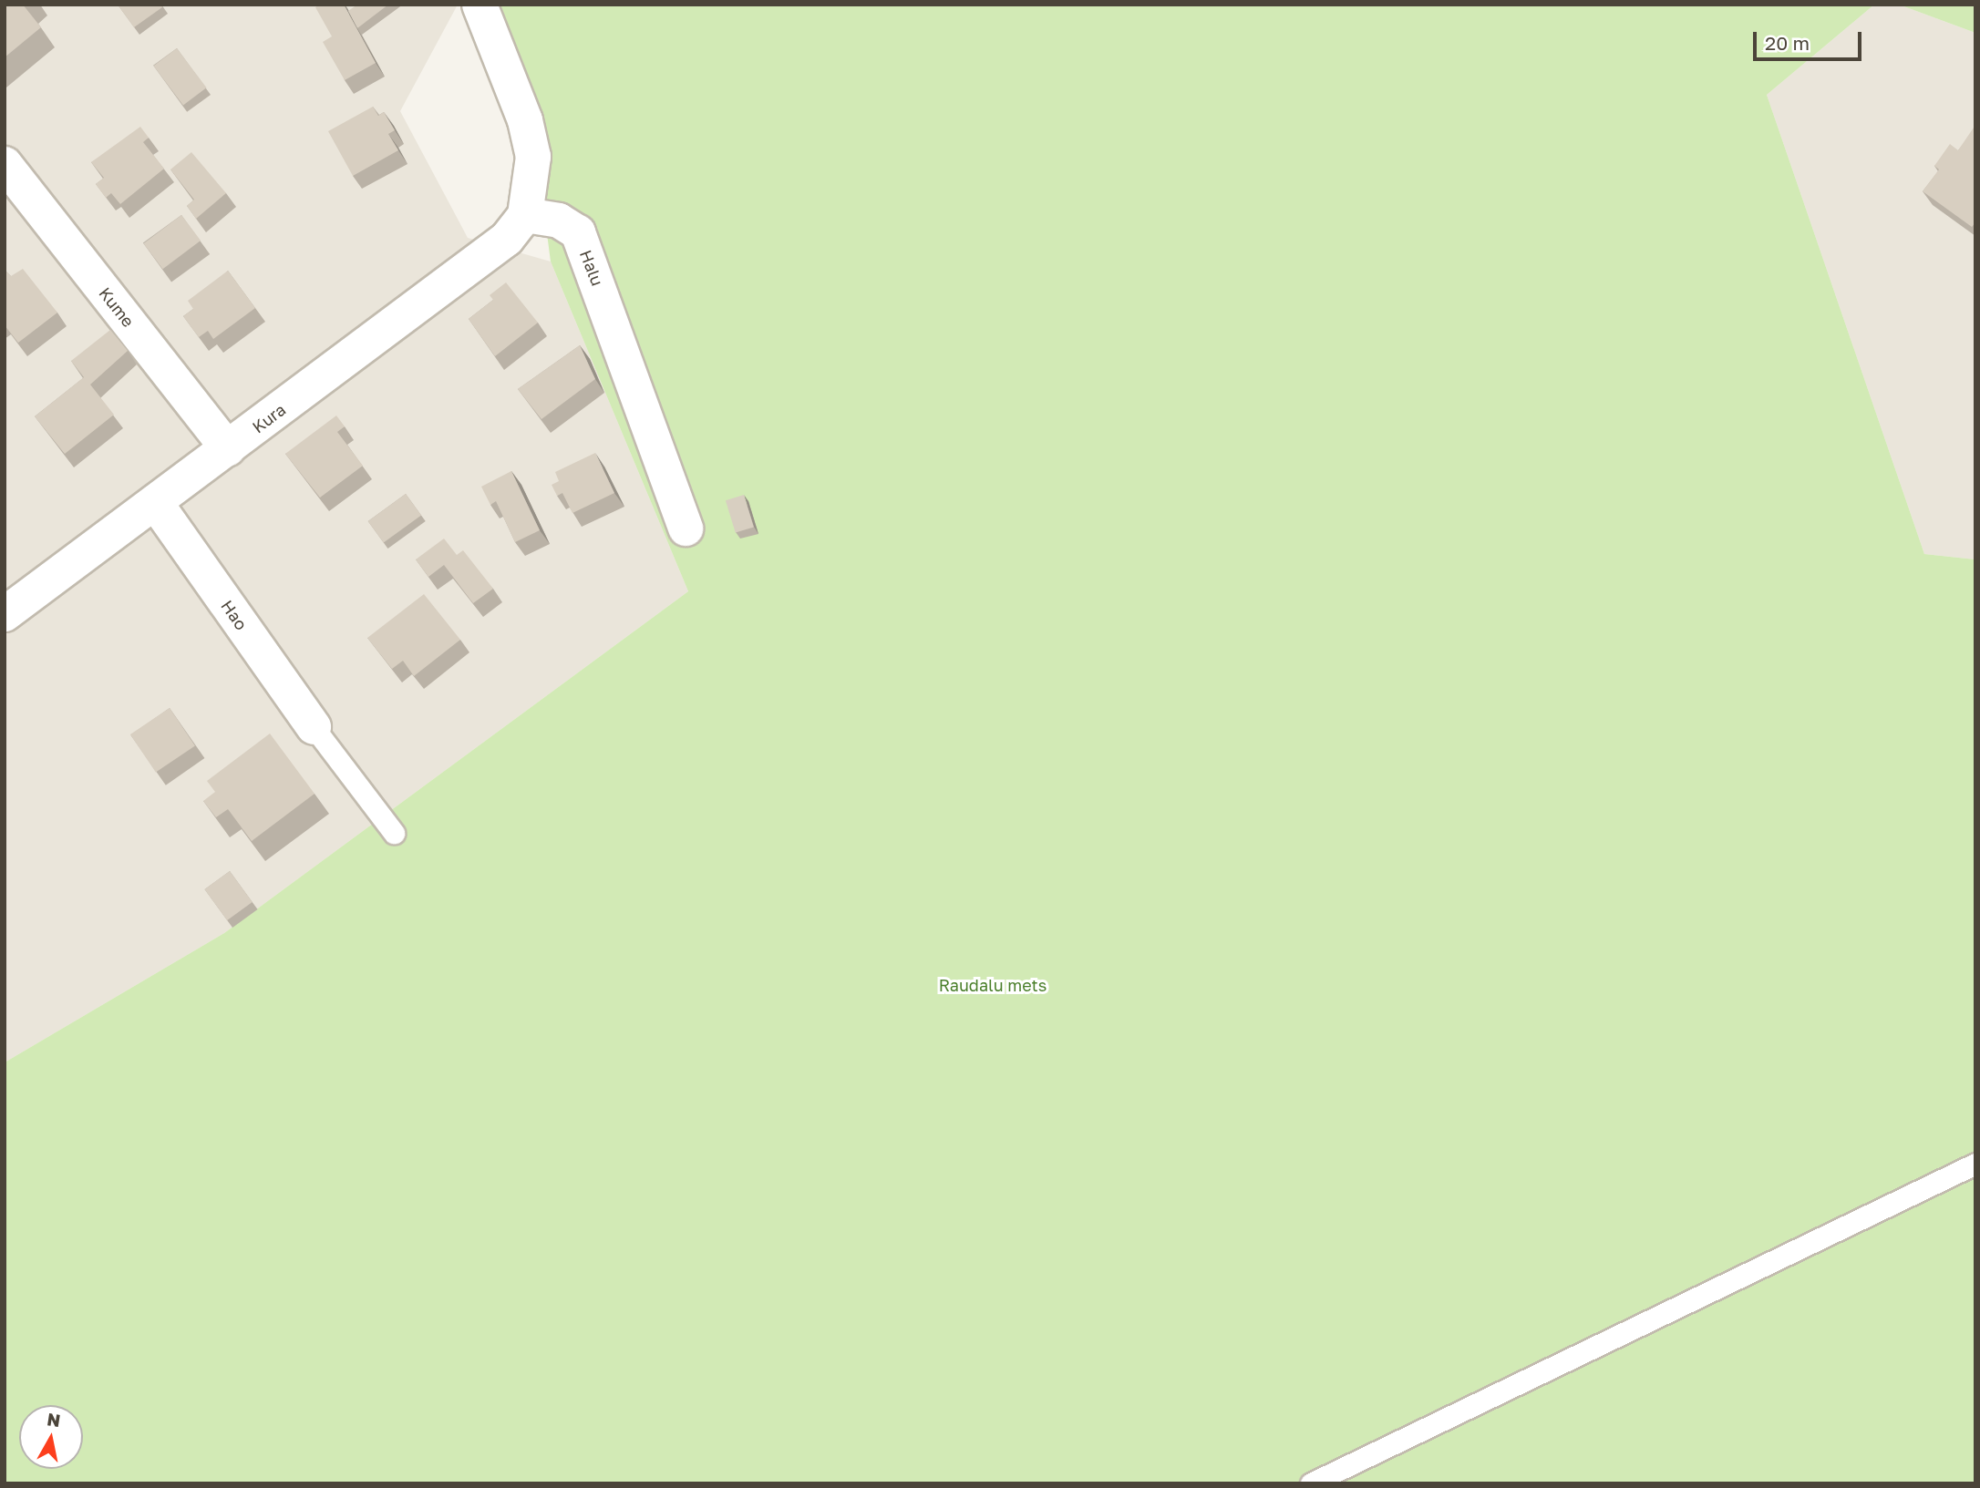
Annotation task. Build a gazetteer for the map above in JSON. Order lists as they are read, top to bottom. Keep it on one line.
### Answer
{"streets":{"street":["Halu","Kume","Kura","Hao"]},"crossings":[["Halu","Kura"],["Kume","Kura"],["Kura","Hao"]],"parks":["Raudalu mets"],"scale_bar":"20 m","north":"top"}
